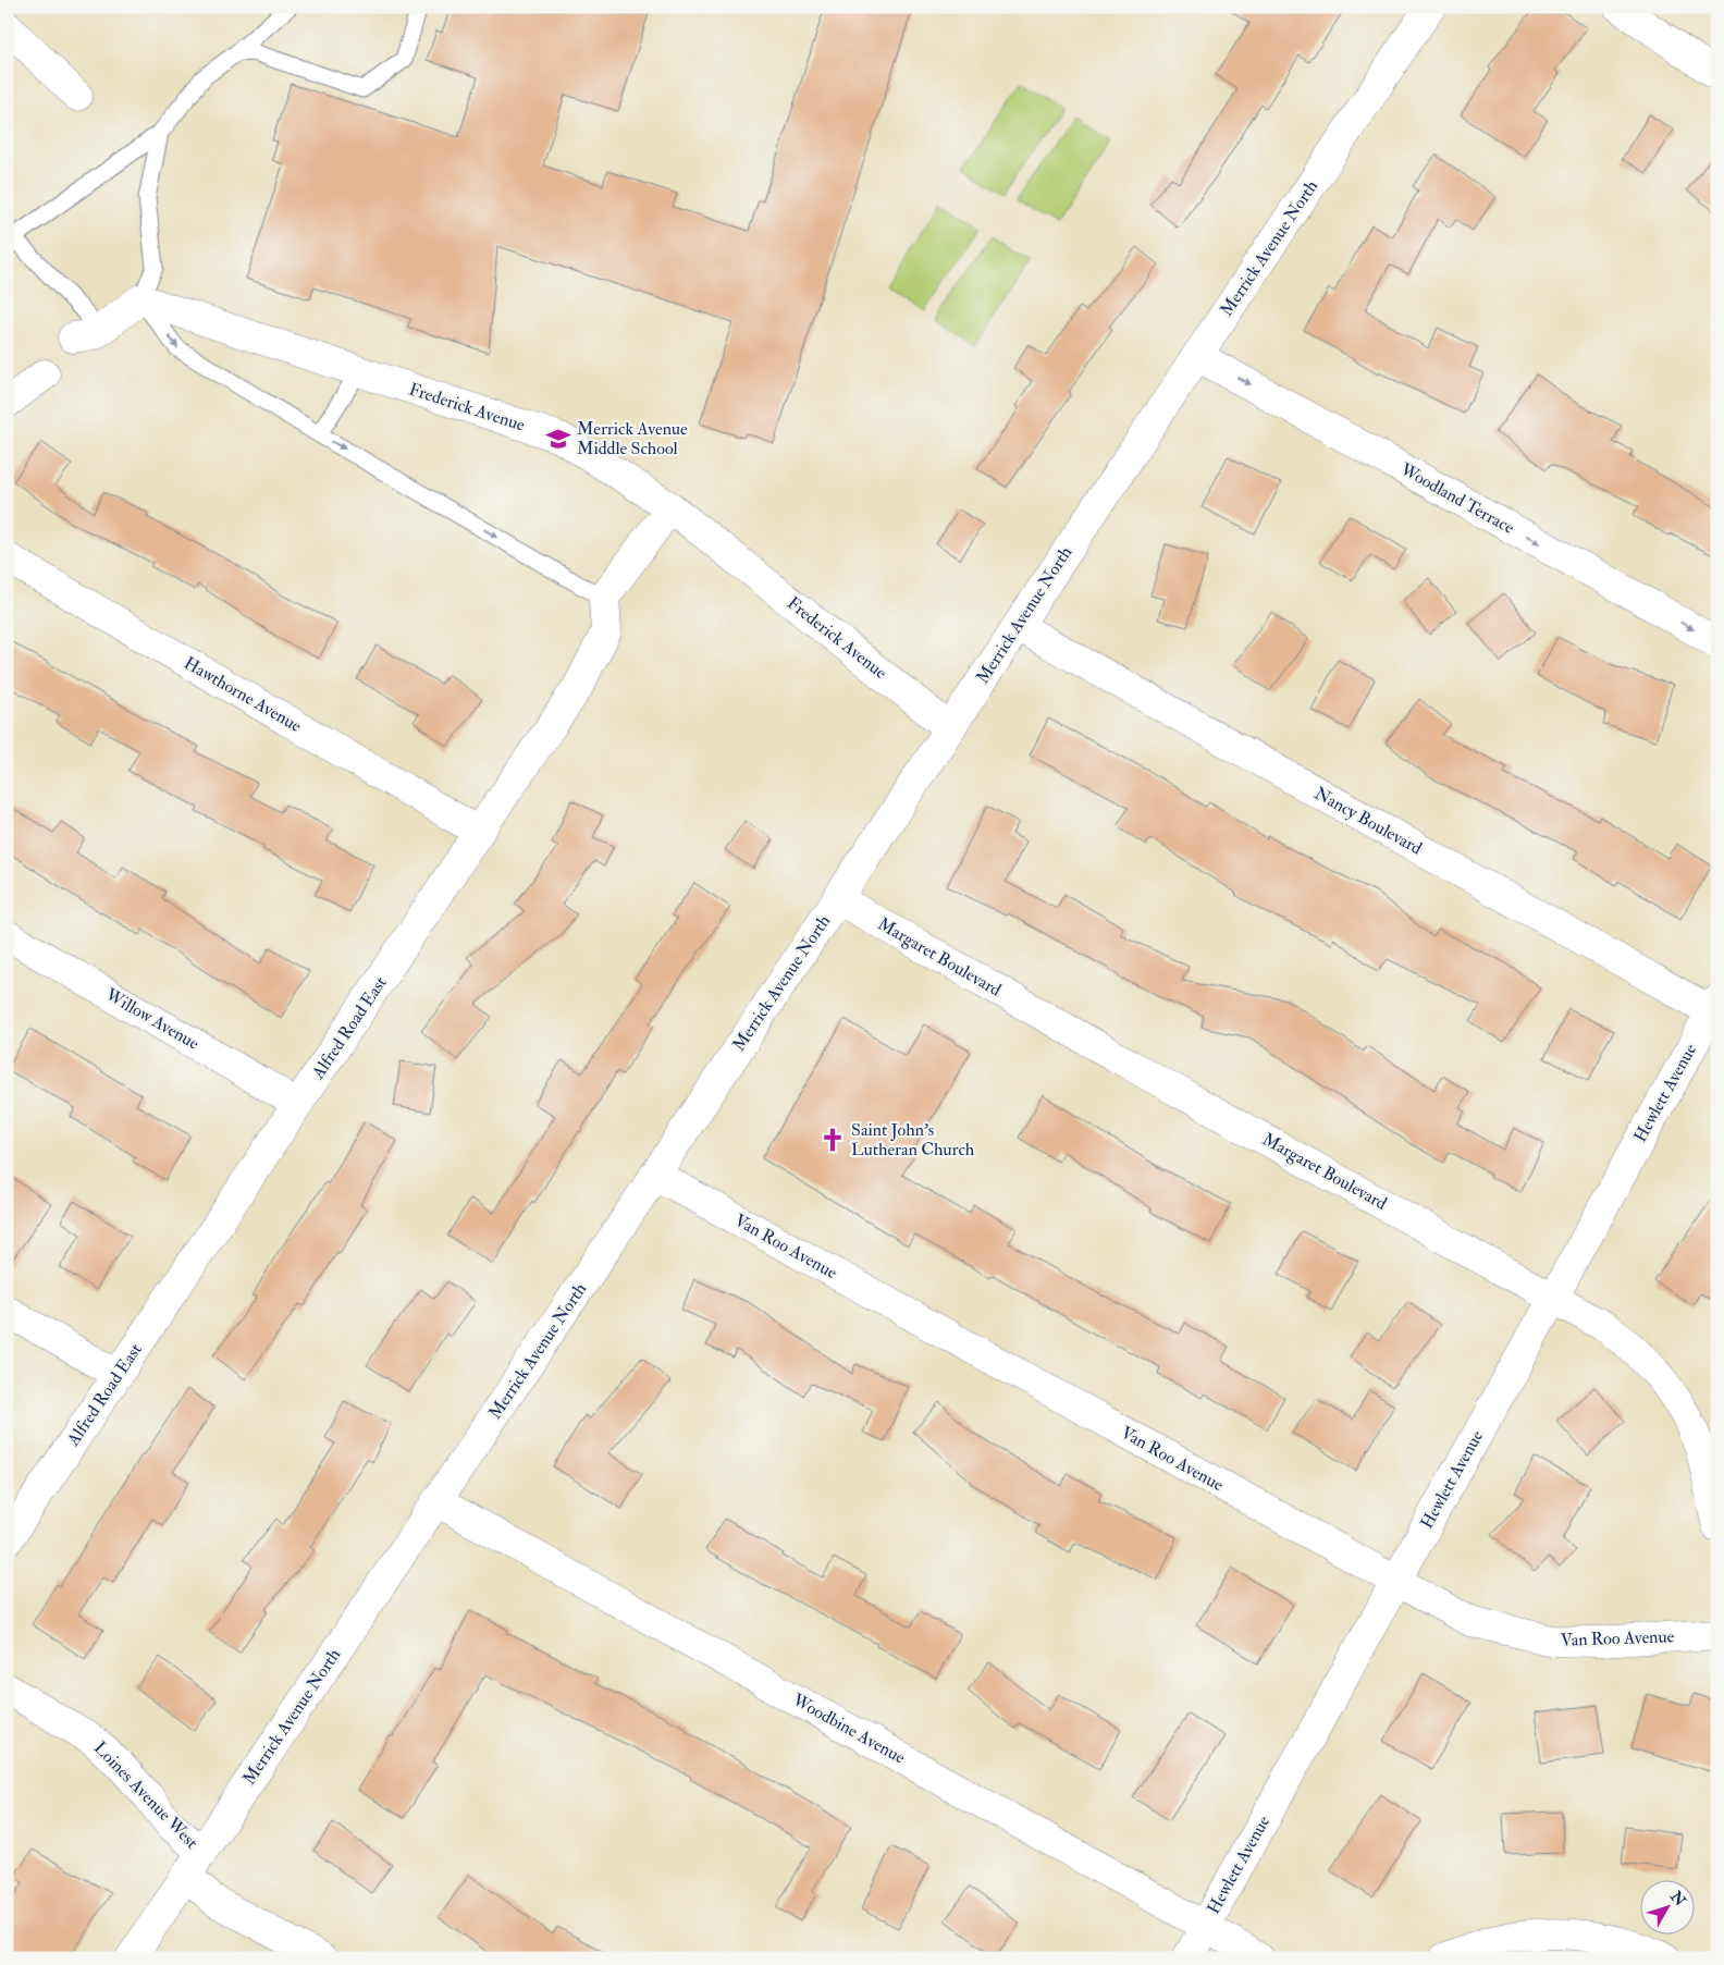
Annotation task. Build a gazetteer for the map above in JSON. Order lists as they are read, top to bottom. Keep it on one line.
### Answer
{"streets":{"street":["Merrick Avenue North","Frederick Avenue","Woodland Terrace","Hawthorne Avenue","Nancy Boulevard","Margaret Boulevard","Willow Avenue","Alfred Road East","Hewlett Avenue","Van Roo Avenue","Woodbine Avenue","Loines Avenue West"]},"crossings":[["Merrick Avenue North","Frederick Avenue"],["Merrick Avenue North","Woodland Terrace"],["Merrick Avenue North","Nancy Boulevard"],["Merrick Avenue North","Margaret Boulevard"],["Merrick Avenue North","Van Roo Avenue"],["Merrick Avenue North","Woodbine Avenue"],["Merrick Avenue North","Loines Avenue West"],["Hawthorne Avenue","Alfred Road East"],["Nancy Boulevard","Hewlett Avenue"],["Margaret Boulevard","Hewlett Avenue"],["Willow Avenue","Alfred Road East"],["Hewlett Avenue","Van Roo Avenue"],["Hewlett Avenue","Woodbine Avenue"]],"one_way":["Woodland Terrace"],"places":{"school or university":["Merrick Avenue Middle School"],"church":["Saint John's Lutheran Church"]},"north":"top right"}
